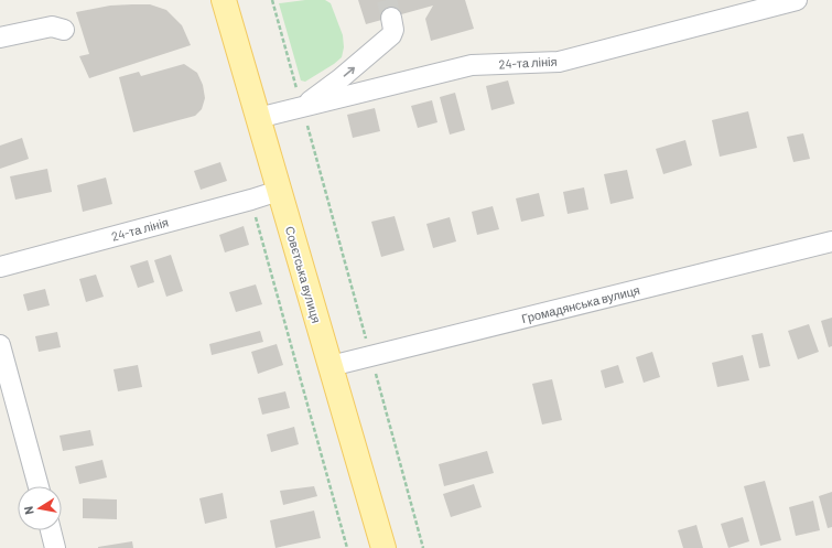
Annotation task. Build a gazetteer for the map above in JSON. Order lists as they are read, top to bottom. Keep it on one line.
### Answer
{"streets":{"main road":["Совєтська вулиця"],"street":["24-та лінія","Громадянська вулиця"]},"crossings":[["24-та лінія","Совєтська вулиця"],["Совєтська вулиця","Громадянська вулиця"]],"north":"left"}
